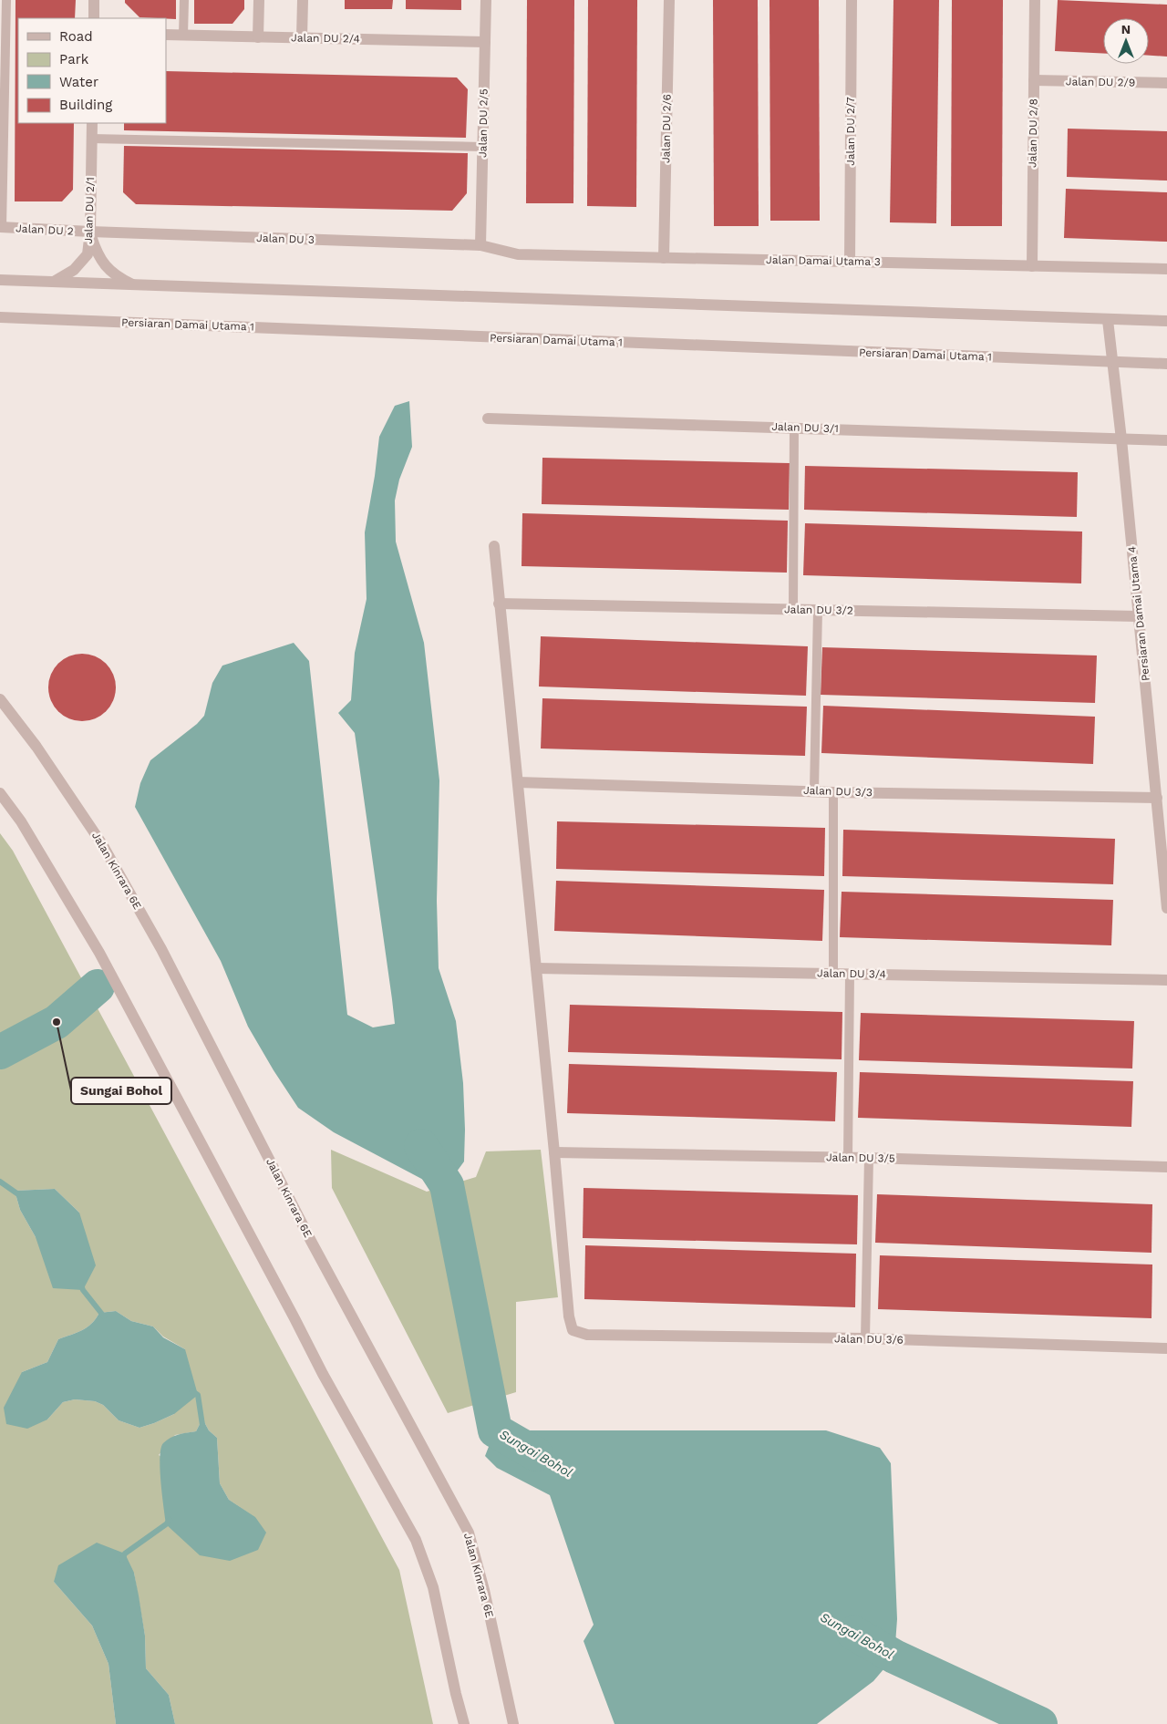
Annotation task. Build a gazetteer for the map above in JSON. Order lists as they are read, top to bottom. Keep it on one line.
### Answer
{"streets":{"street":["Jalan DU 2/4","Jalan DU 2/9","Jalan DU 2/5","Jalan DU 2/6","Jalan DU 2/7","Jalan DU 2/8","Jalan DU 2/1","Jalan DU 2","Jalan DU 3","Jalan Damai Utama 3","Persiaran Damai Utama 1","Jalan DU 3/1","Jalan DU 3/2","Persiaran Damai Utama 4","Jalan DU 3/3","Jalan Kinrara 6E","Jalan DU 3/4","Jalan DU 3/5","Jalan DU 3/6"]},"crossings":[["Jalan DU 2/4","Jalan DU 2/5"],["Jalan DU 2/9","Jalan DU 2/8"],["Jalan DU 2/5","Jalan DU 3"],["Jalan DU 2/5","Jalan Damai Utama 3"],["Jalan DU 2/6","Jalan Damai Utama 3"],["Jalan DU 2/7","Jalan Damai Utama 3"],["Jalan DU 2/8","Jalan Damai Utama 3"],["Jalan DU 2/1","Jalan DU 2"],["Jalan DU 2/1","Jalan DU 3"],["Jalan DU 2","Jalan DU 3"],["Jalan DU 3","Jalan Damai Utama 3"],["Persiaran Damai Utama 1","Persiaran Damai Utama 4"],["Jalan DU 3/1","Persiaran Damai Utama 4"],["Jalan DU 3/2","Persiaran Damai Utama 4"],["Persiaran Damai Utama 4","Jalan DU 3/3"],["Jalan DU 3/5","Jalan DU 3/6"]],"water":["Sungai Bohol"],"places":["Sungai Bohol"],"legend":["Road","Park","Water","Building"],"north":"top"}
